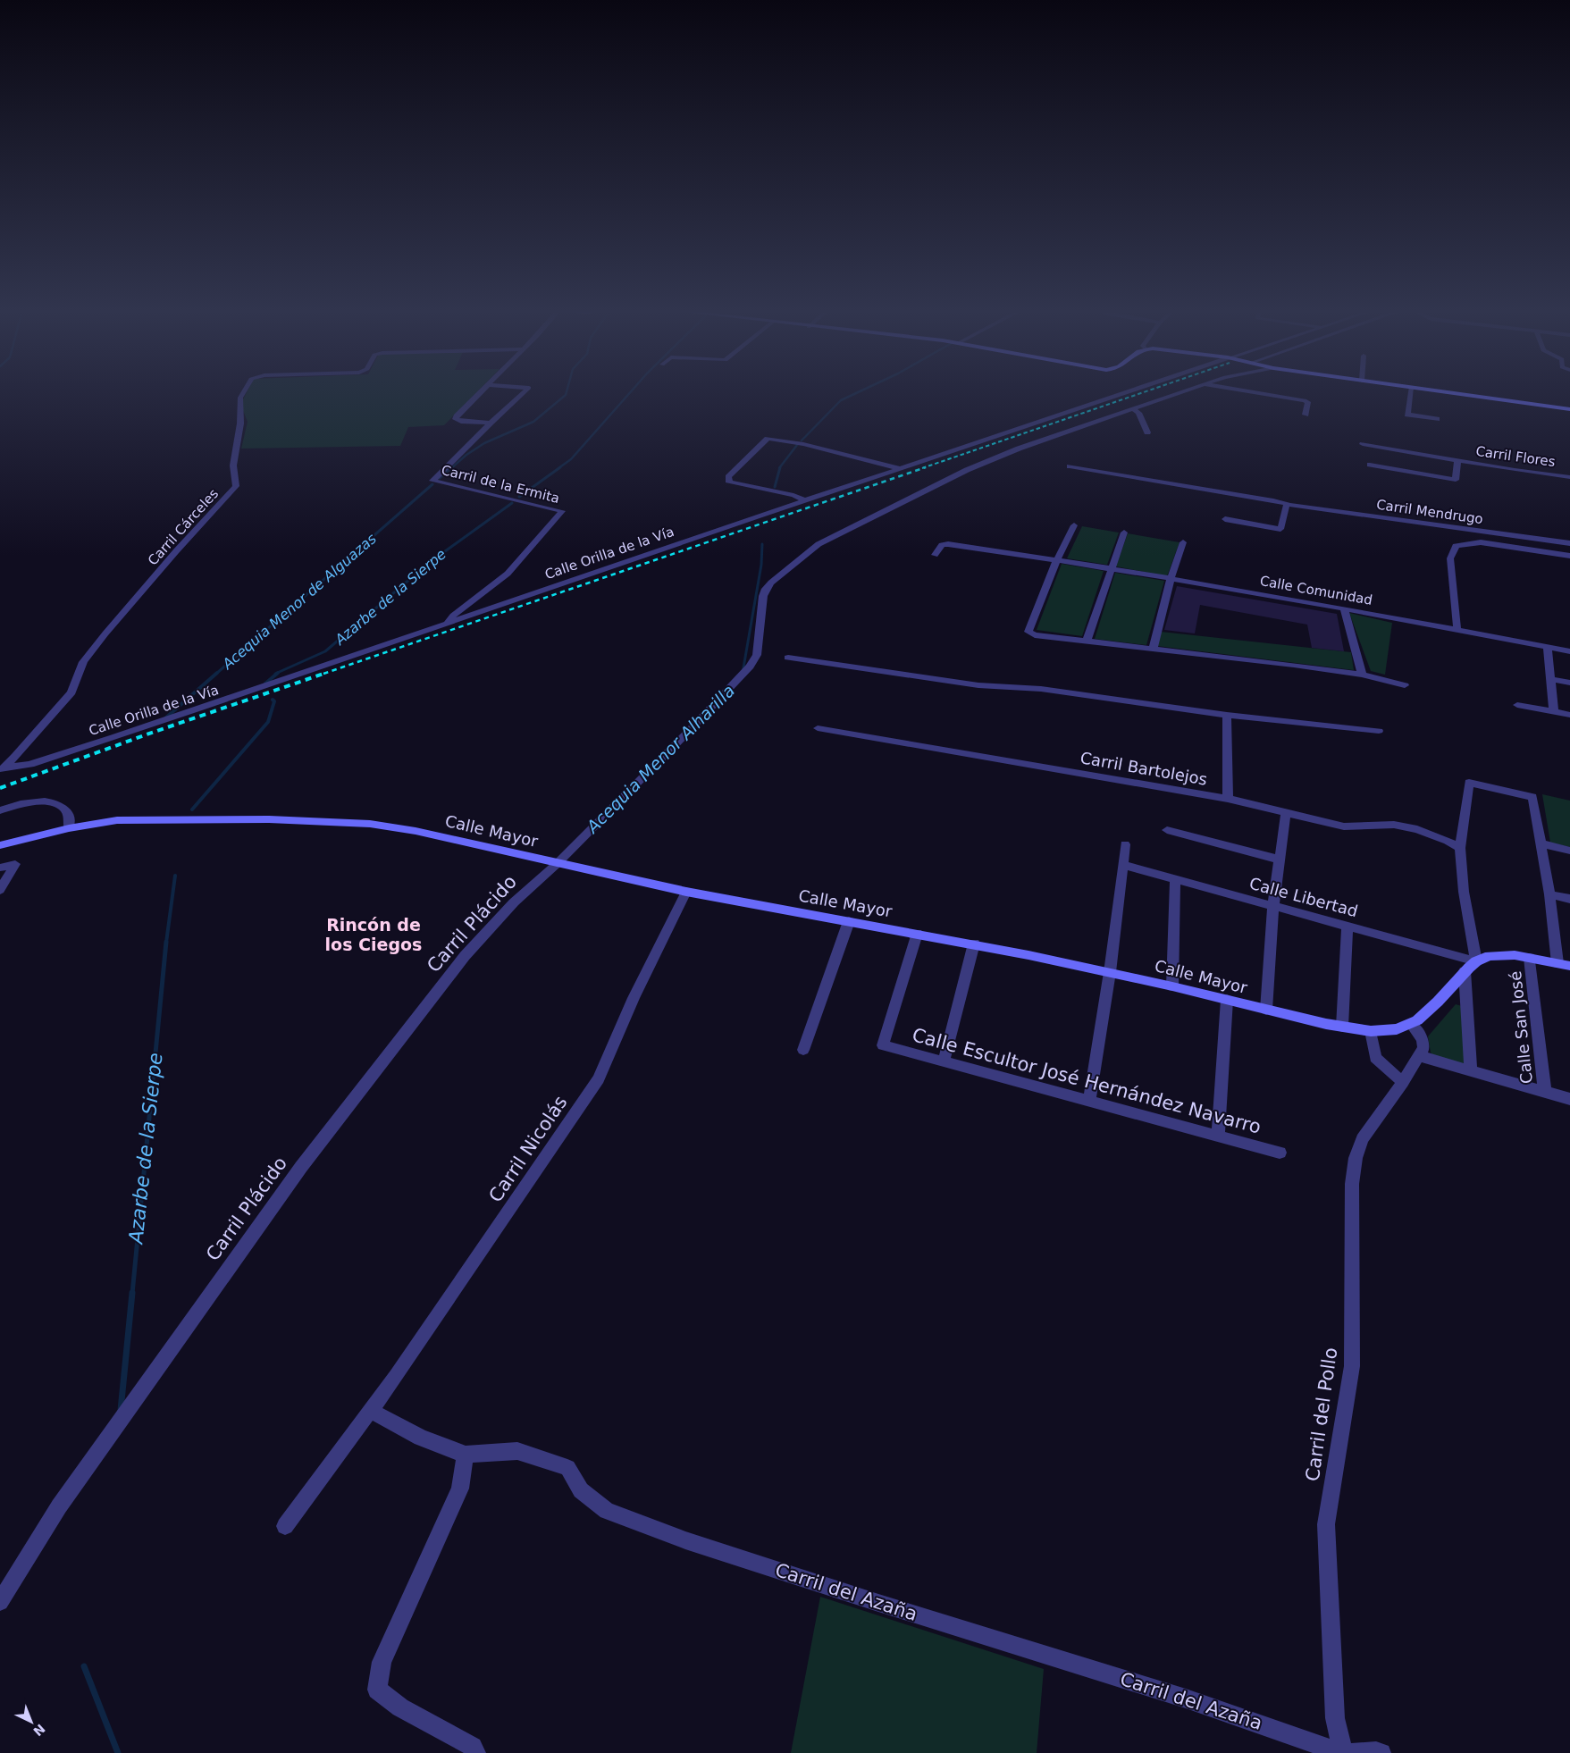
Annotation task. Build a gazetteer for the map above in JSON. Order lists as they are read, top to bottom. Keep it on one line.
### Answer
{"streets":{"street":["Carril Flores","Carril de la Ermita","Carril Mendrugo","Carril Cárceles","Calle Orilla de la Vía","Calle Comunidad","Carril Bartolejos","Calle Mayor","Calle Libertad","Carril Plácido","Calle San José","Calle Escultor José Hernández Navarro","Carril Nicolás","Carril del Pollo","Carril del Azaña"]},"crossings":[["Carril de la Ermita","Calle Orilla de la Vía"],["Carril Cárceles","Calle Orilla de la Vía"],["Calle Mayor","Calle Libertad"],["Calle Mayor","Carril Plácido"],["Calle Mayor","Calle San José"],["Calle Mayor","Calle Escultor José Hernández Navarro"],["Calle Mayor","Carril Nicolás"],["Carril Nicolás","Carril del Azaña"],["Carril del Pollo","Carril del Azaña"]],"districts":["Rincón de los Ciegos"],"water":["Azarbe de la Sierpe","Acequia Menor de Alguazas","Acequia Menor Alharilla"],"north":"bottom right"}
